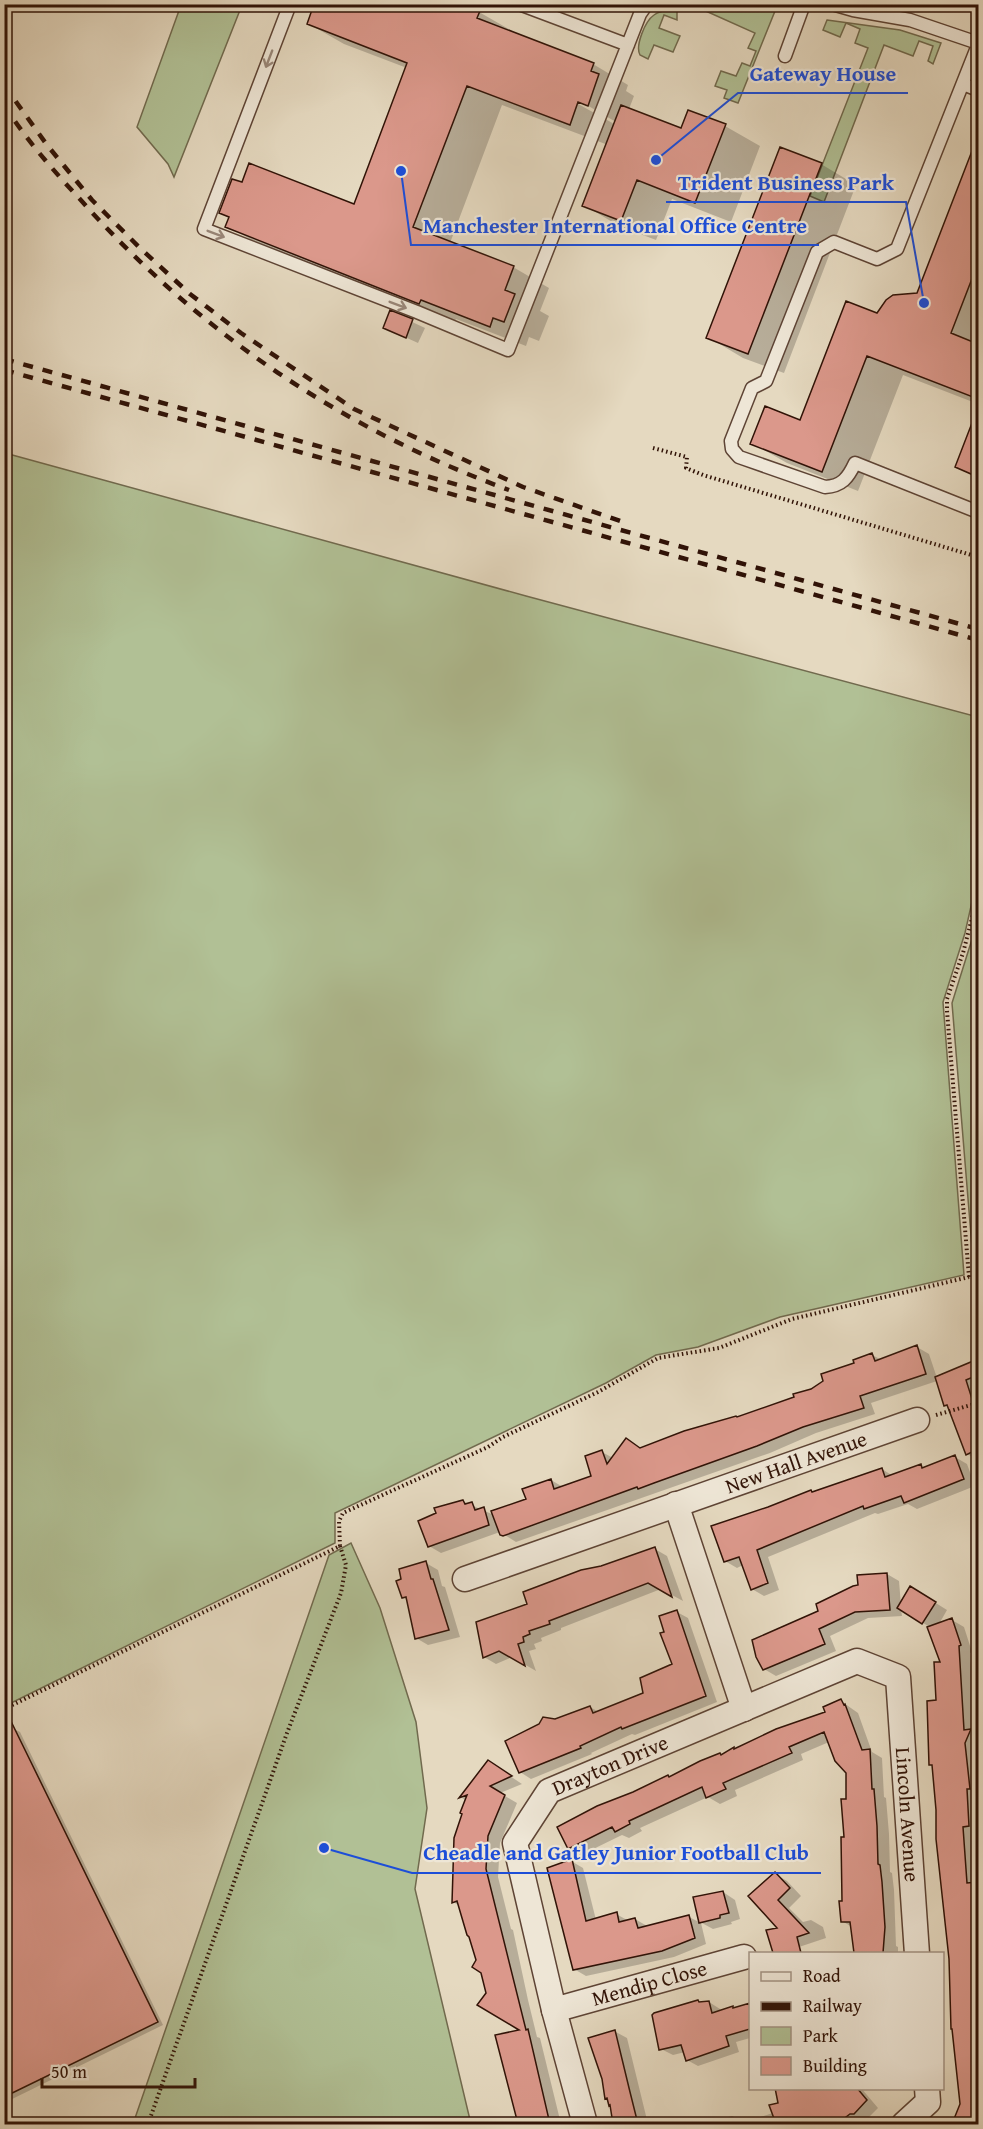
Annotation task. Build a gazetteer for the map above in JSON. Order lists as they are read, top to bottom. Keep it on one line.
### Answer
{"streets":{"street":["New Hall Avenue","Drayton Drive","Lincoln Avenue","Mendip Close"]},"crossings":[["Drayton Drive","Lincoln Avenue"],["Drayton Drive","Mendip Close"]],"places":["Gateway House","Manchester International Office Centre","Trident Business Park","Cheadle and Gatley Junior Football Club"],"legend":["Road","Railway","Park","Building"],"scale_bar":"50 m"}
